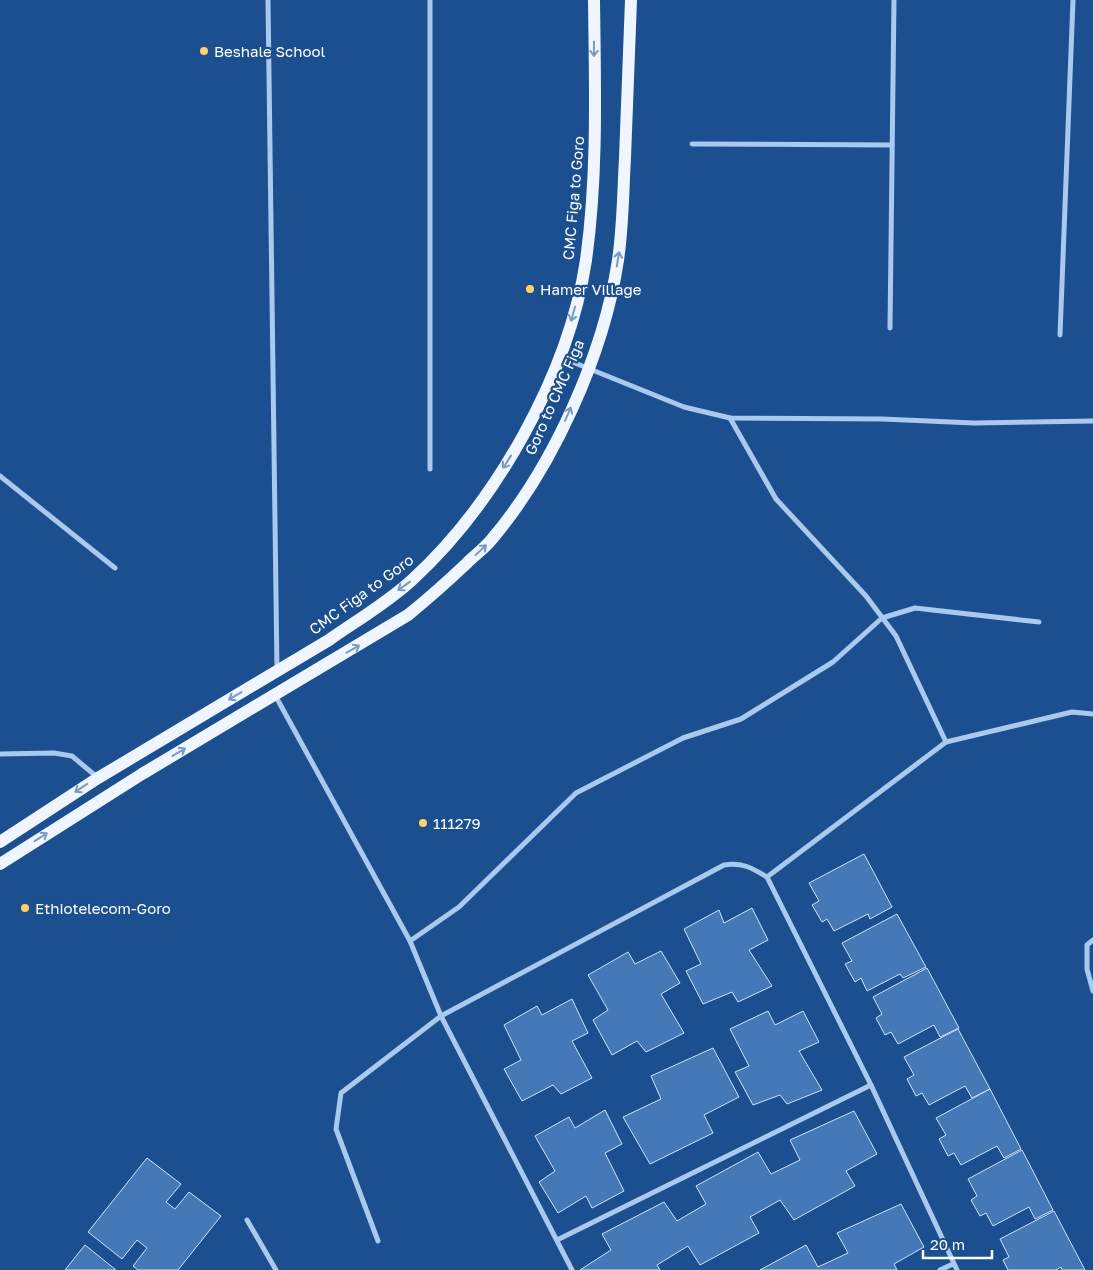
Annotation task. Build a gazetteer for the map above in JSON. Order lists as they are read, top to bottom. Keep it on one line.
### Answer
{"streets":{"main road":["CMC Figa to Goro","Goro to CMC Figa"]},"one_way":["CMC Figa to Goro","Goro to CMC Figa"],"places":["Beshale School","Hamer Village","111279","Ethiotelecom-Goro"],"scale_bar":"20 m"}
